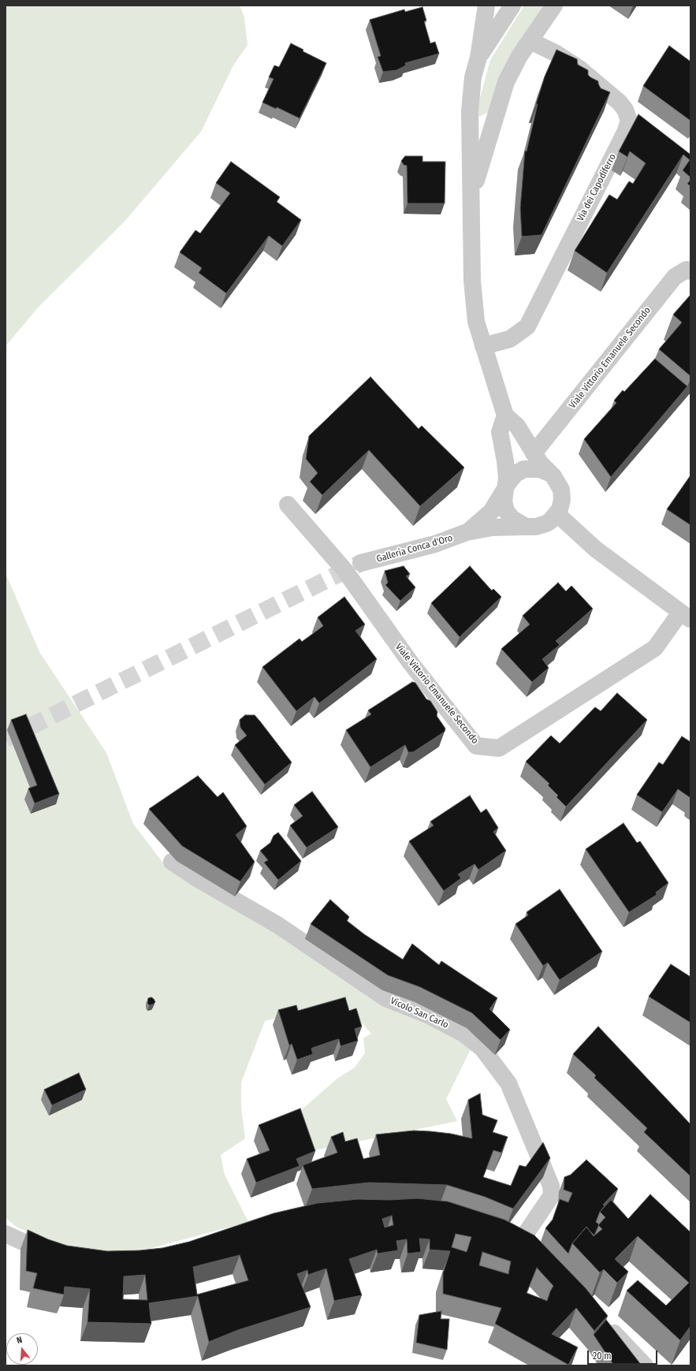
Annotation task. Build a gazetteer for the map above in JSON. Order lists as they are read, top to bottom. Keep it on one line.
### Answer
{"streets":{"street":["Via dei Capodiferro","Viale Vittorio Emanuele Secondo","Galleria Conca d'Oro","Vicolo San Carlo"]},"crossings":[["Viale Vittorio Emanuele Secondo","Galleria Conca d'Oro"]],"scale_bar":"20 m","north":"top"}
